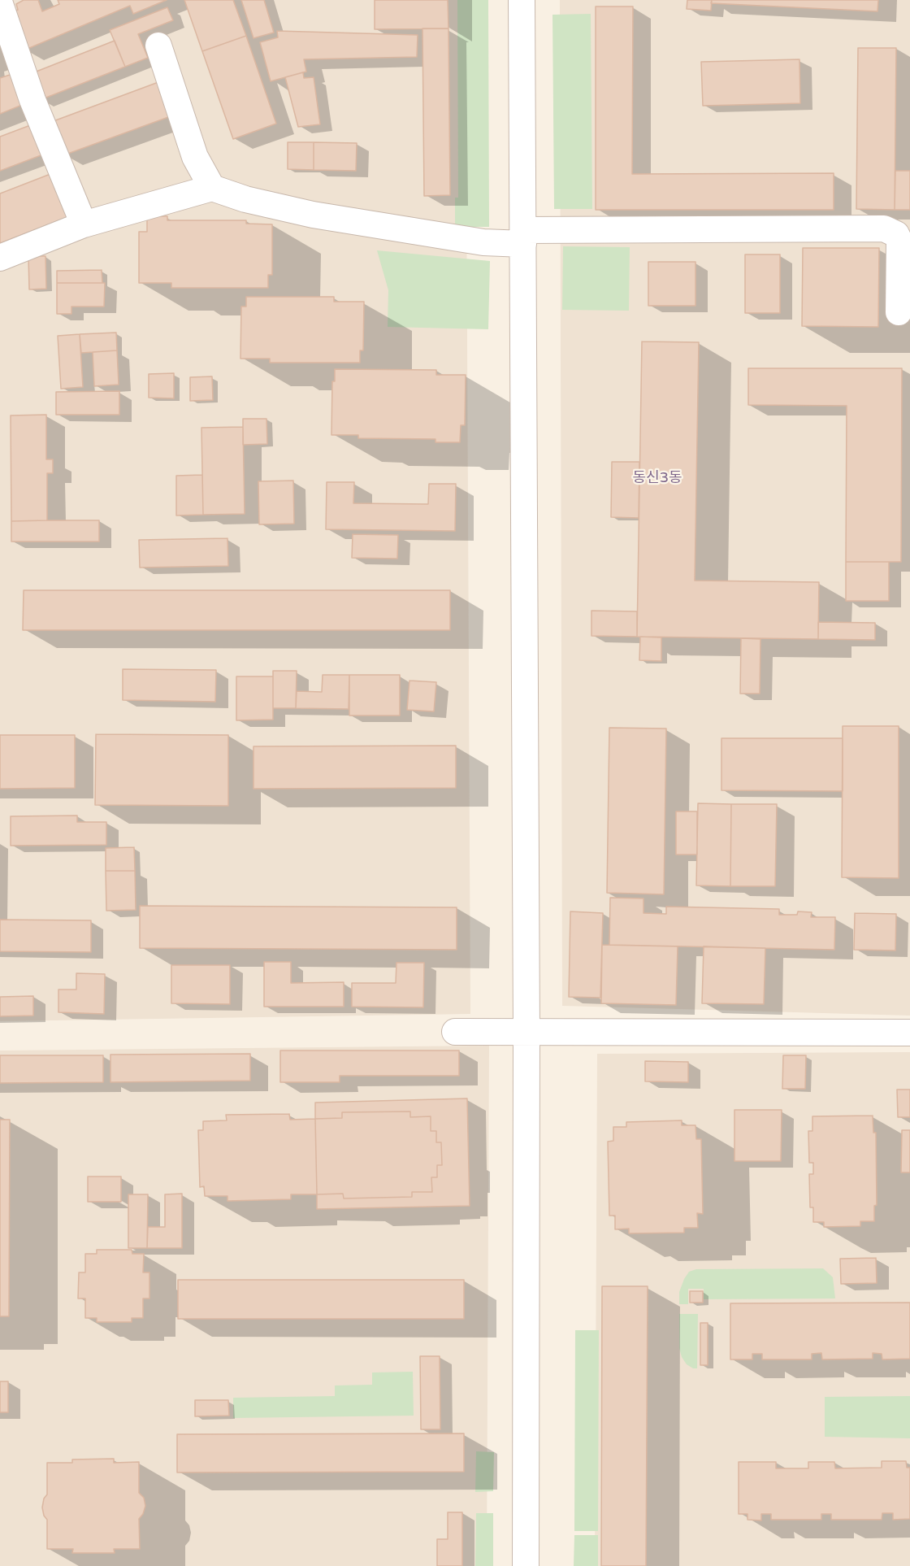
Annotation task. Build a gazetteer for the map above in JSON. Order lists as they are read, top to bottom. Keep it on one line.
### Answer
{"districts":["동신3동"]}
